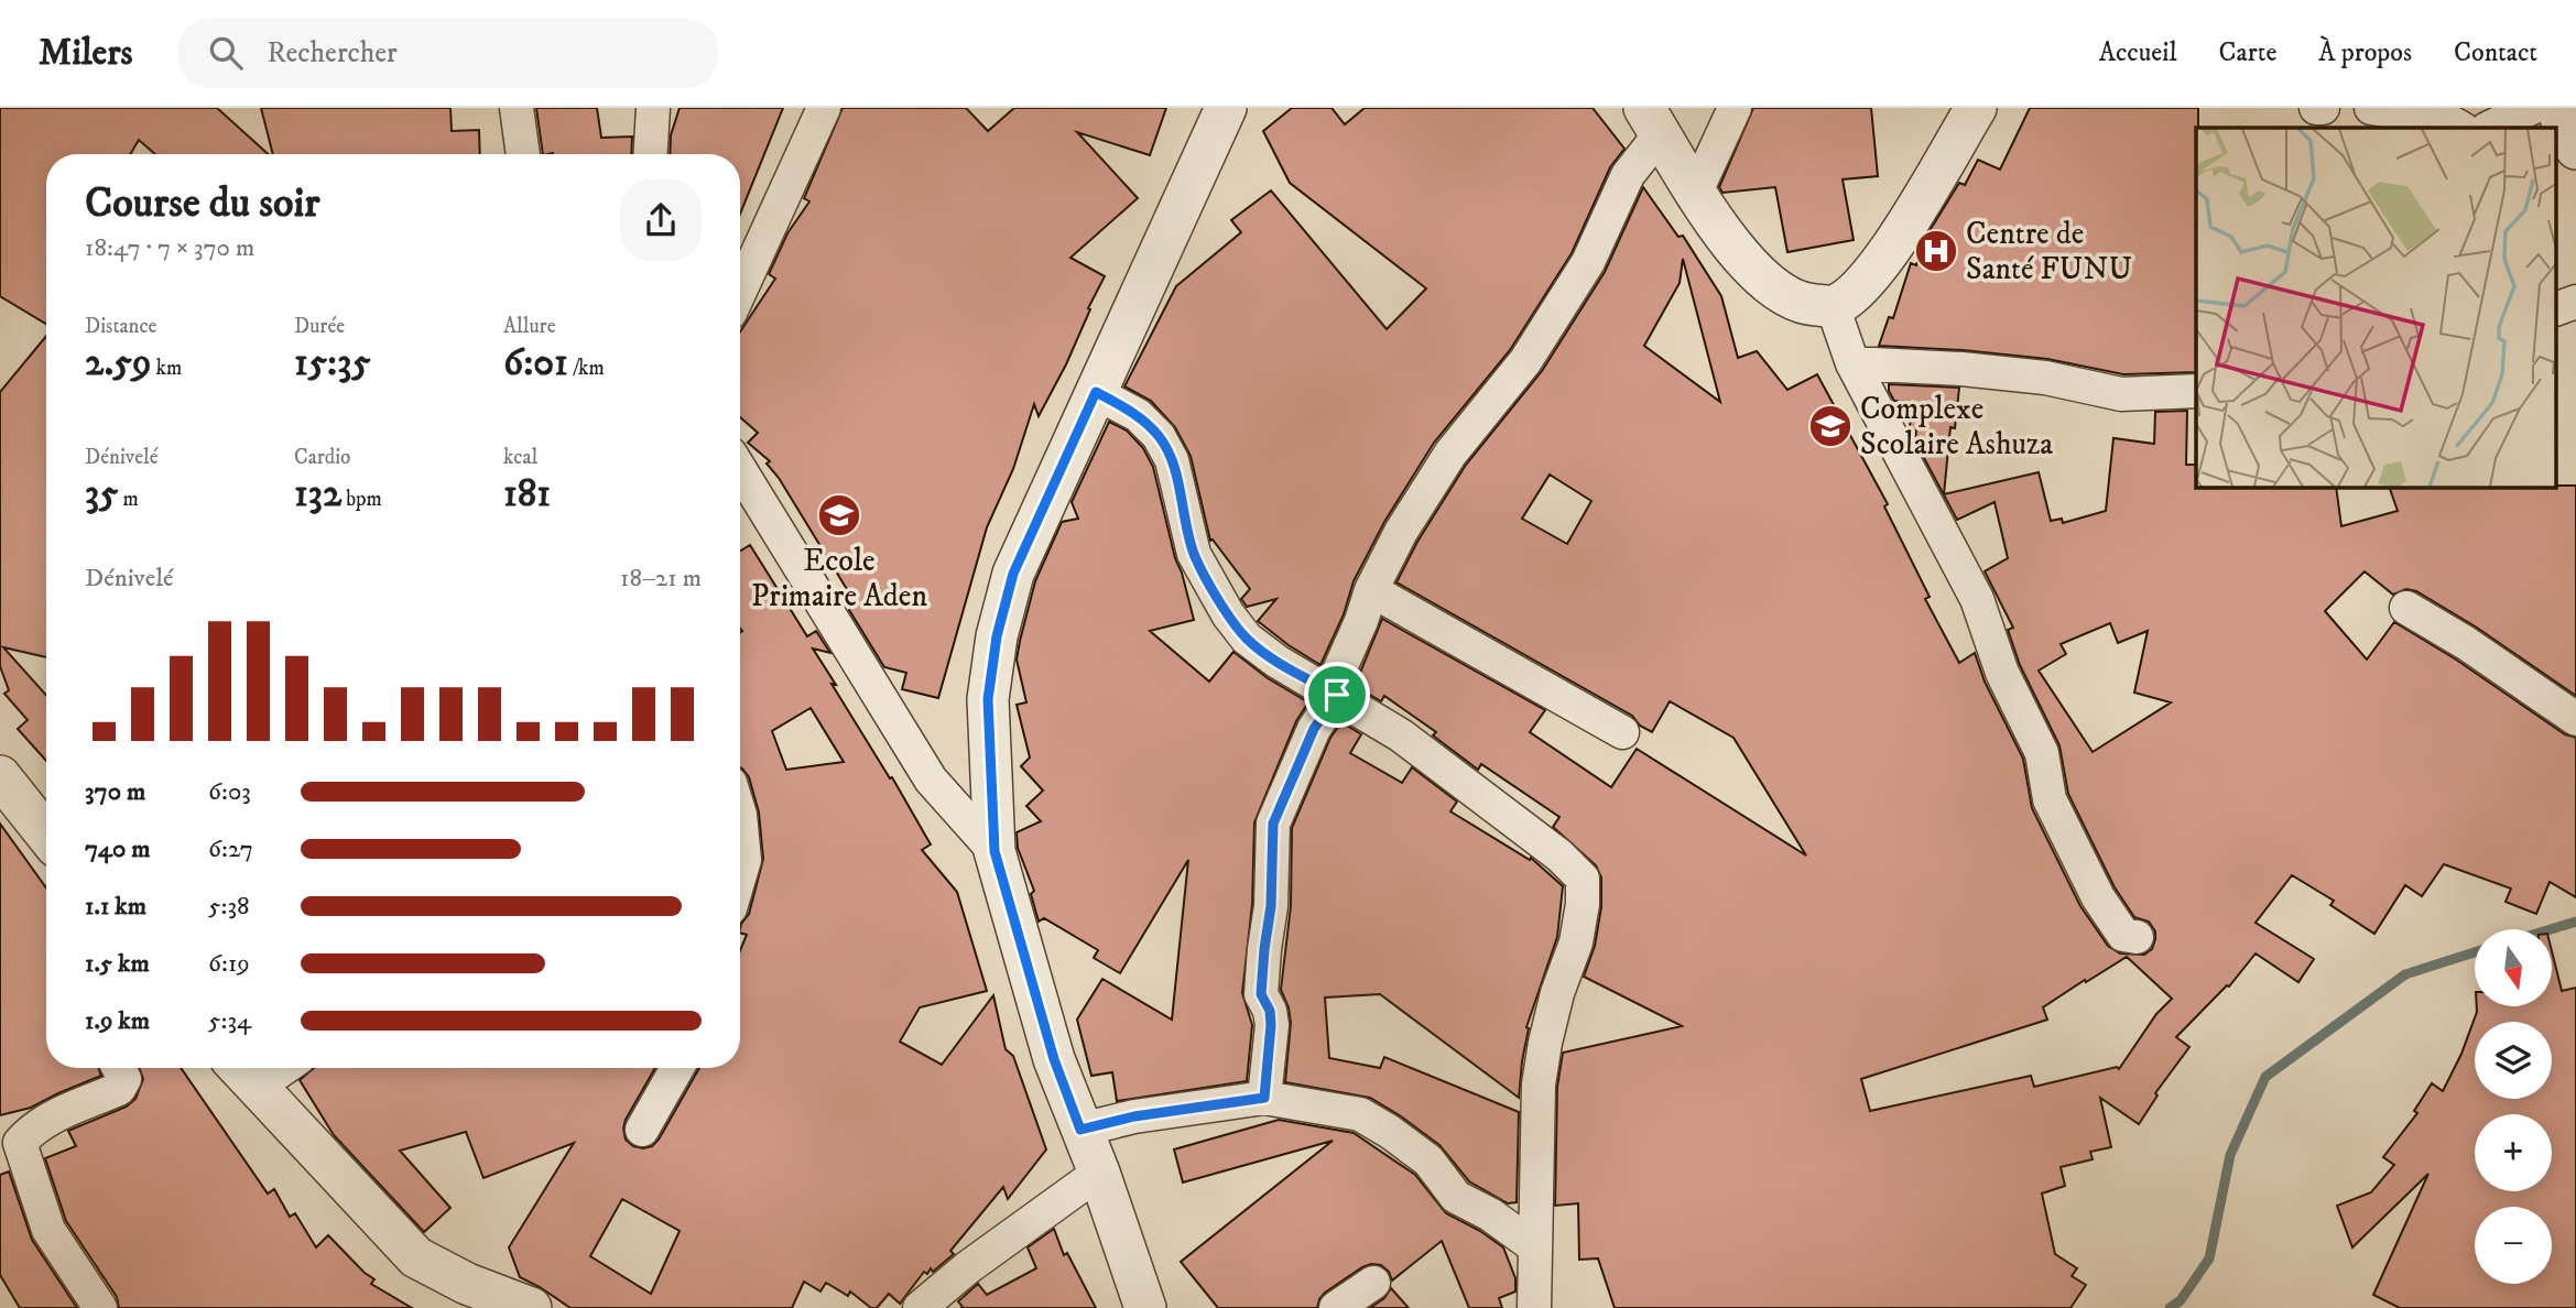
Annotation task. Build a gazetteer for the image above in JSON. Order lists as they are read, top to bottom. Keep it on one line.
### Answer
{"places":{"hospital":["Centre de Santé FUNU"],"school or university":["Complexe Scolaire Ashuza","Ecole Primaire Aden"]},"north":"bottom","page":{"header":"Milers","search":"Rechercher","nav":["Accueil","Carte","À propos","Contact"],"heading":["Course du soir","18:47 · 7 × 370 m"],"stats":[["Distance","2.59 km"],["Durée","15:35"],["Allure","6:01 /km"],["Dénivelé","35 m"],["Cardio","132 bpm"],["kcal","181"]],"chart":["Dénivelé","18–21 m"],"list":[{"name":"370 m","note":"6:03"},{"name":"740 m","note":"6:27"},{"name":"1.1 km","note":"5:38"},{"name":"1.5 km","note":"6:19"},{"name":"1.9 km","note":"5:34"}],"map_buttons":["+","−"]}}
